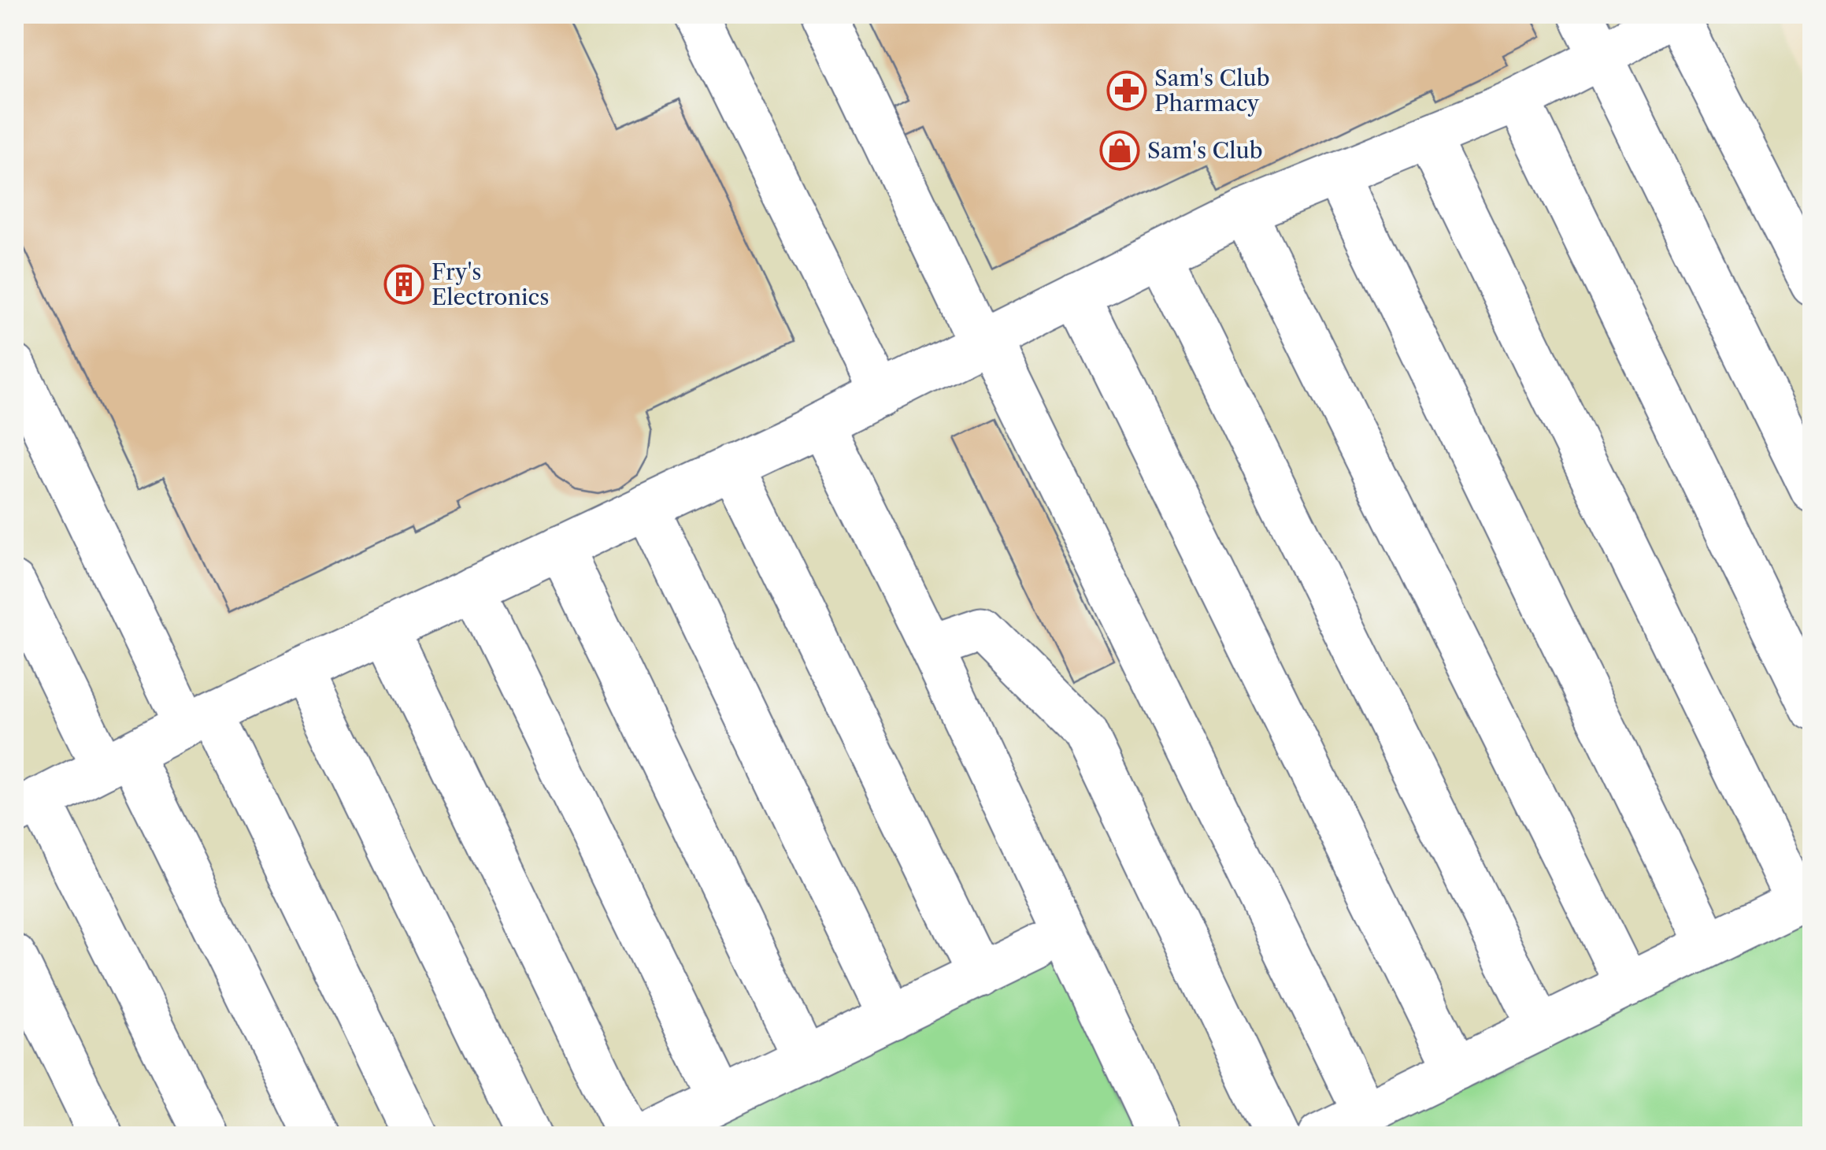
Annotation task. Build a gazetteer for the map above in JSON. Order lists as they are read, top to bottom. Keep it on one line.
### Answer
{"places":{"pharmacy":["Sam's Club Pharmacy"],"shop":["Sam's Club"],"building":["Fry's Electronics"]}}
